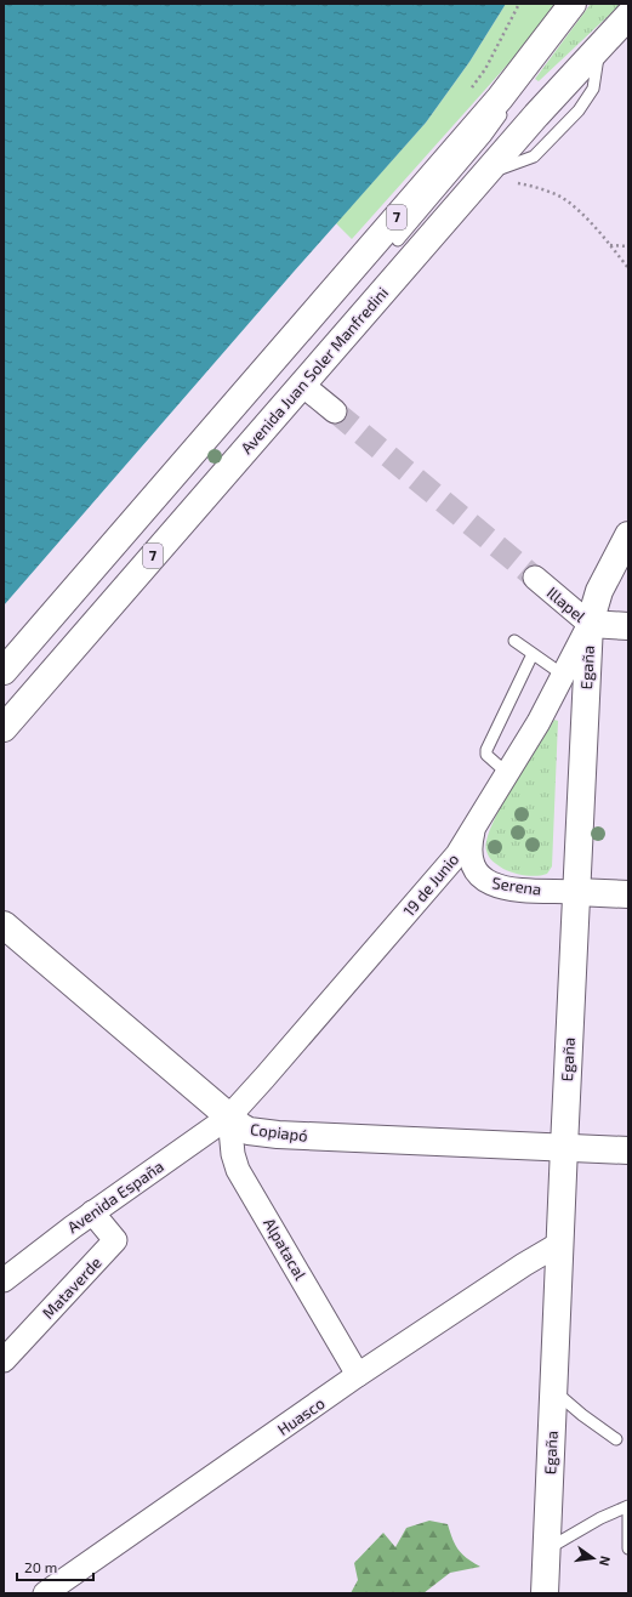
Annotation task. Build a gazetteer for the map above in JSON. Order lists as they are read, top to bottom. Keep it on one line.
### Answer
{"streets":{"main road":["7","Avenida Juan Soler Manfredini","Illapel","Egaña","Serena","Copiapó"],"street":["19 de Junio","Avenida España","Alpatacal","Mataverde","Huasco"]},"crossings":[["Illapel","Egaña"],["Illapel","19 de Junio"],["Egaña","19 de Junio"],["Egaña","Serena"],["Egaña","Copiapó"],["Egaña","Huasco"],["19 de Junio","Serena"],["19 de Junio","Copiapó"],["19 de Junio","Avenida España"],["19 de Junio","Alpatacal"],["Copiapó","Avenida España"],["Copiapó","Alpatacal"],["Avenida España","Alpatacal"],["Avenida España","Mataverde"],["Alpatacal","Huasco"]],"scale_bar":"20 m","north":"right"}
